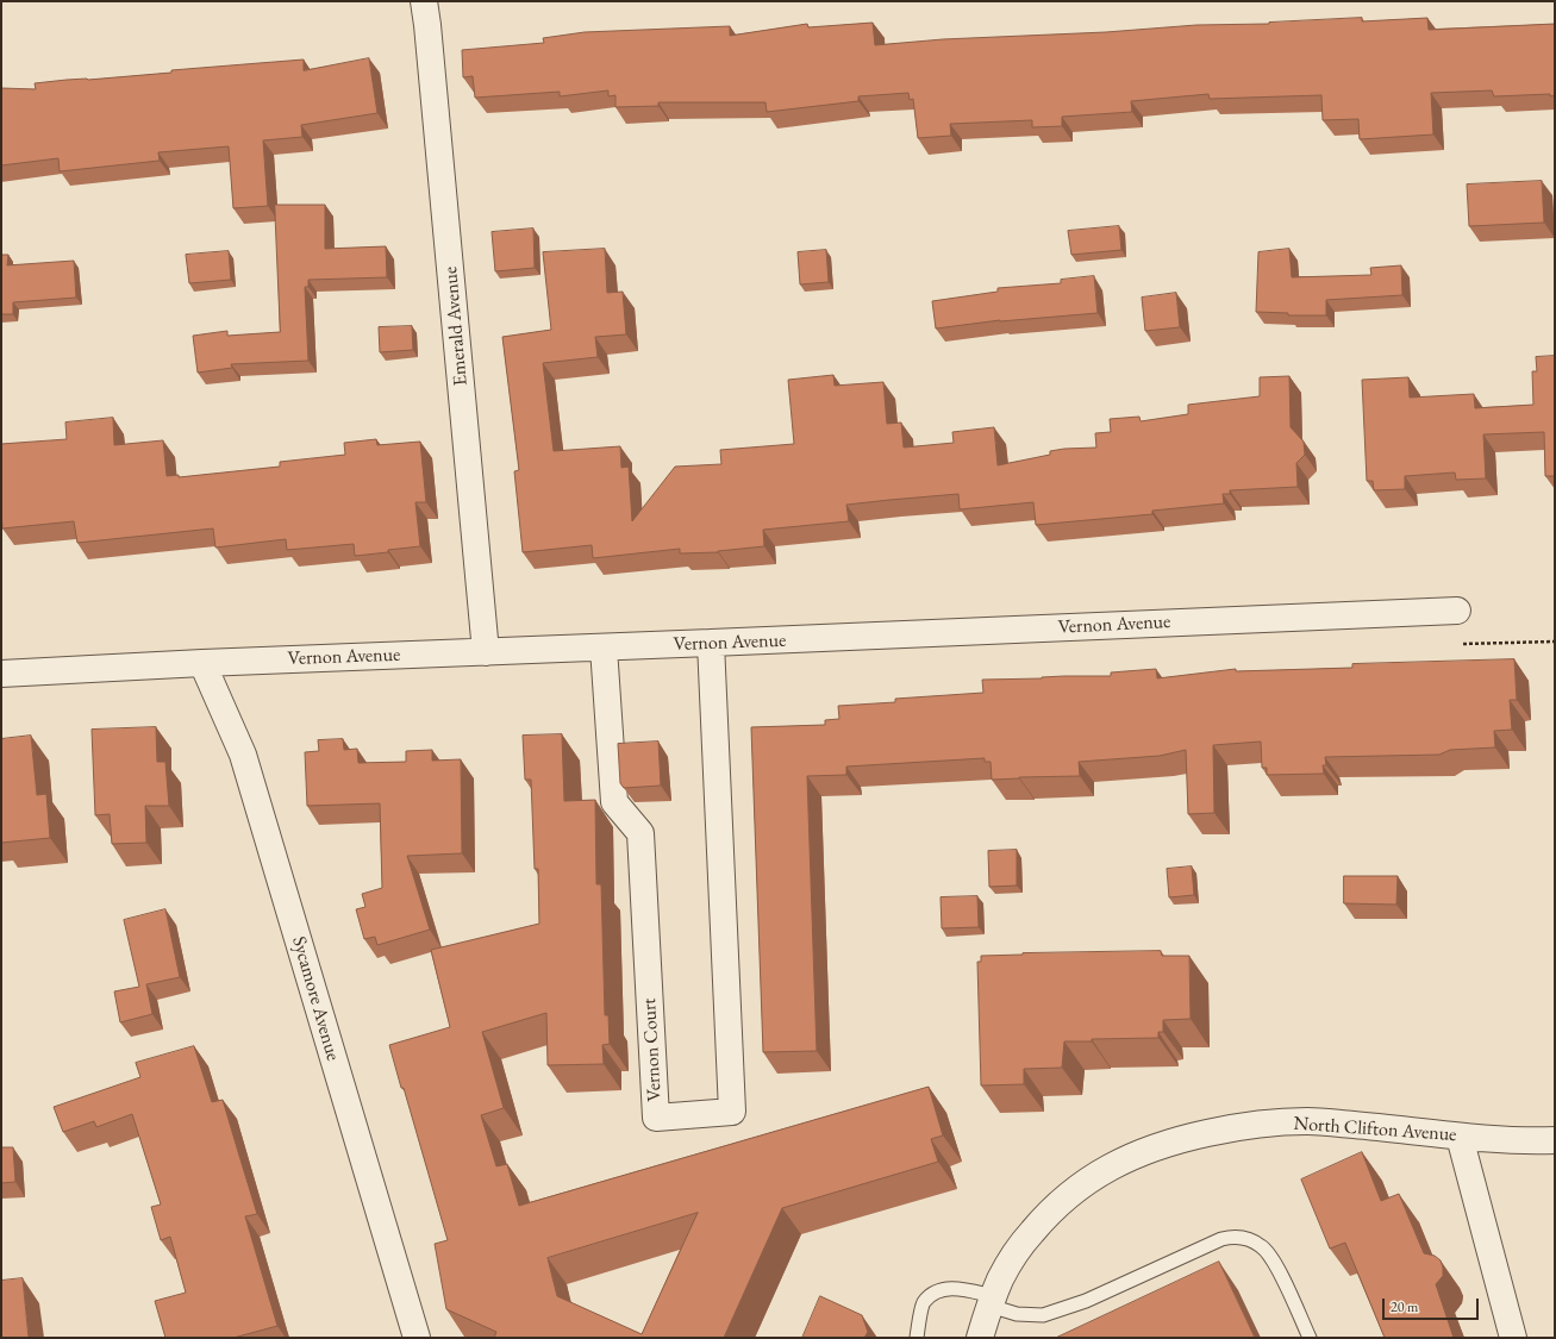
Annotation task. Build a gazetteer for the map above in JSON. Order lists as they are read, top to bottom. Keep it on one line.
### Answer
{"streets":{"street":["Emerald Avenue","Vernon Avenue","Sycamore Avenue","Vernon Court","North Clifton Avenue"]},"crossings":[["Emerald Avenue","Vernon Avenue"],["Vernon Avenue","Sycamore Avenue"],["Vernon Avenue","Vernon Court"]],"scale_bar":"20 m"}
